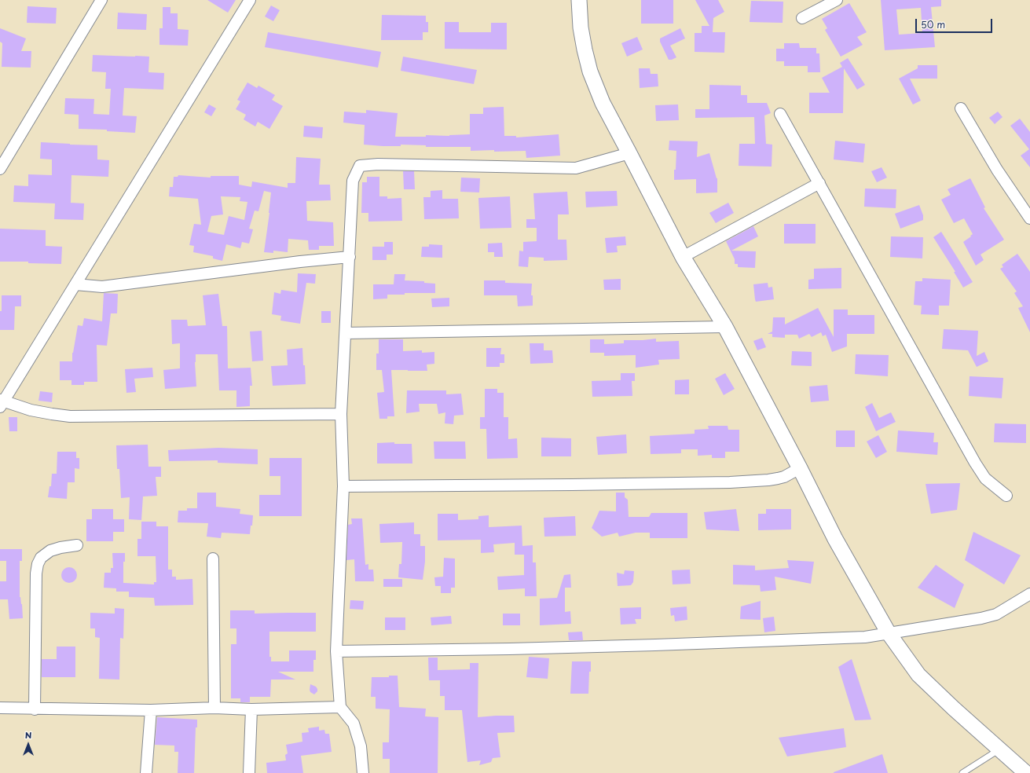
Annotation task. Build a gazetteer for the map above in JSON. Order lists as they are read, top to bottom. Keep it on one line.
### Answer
{"scale_bar":"50 m","north":"top"}
